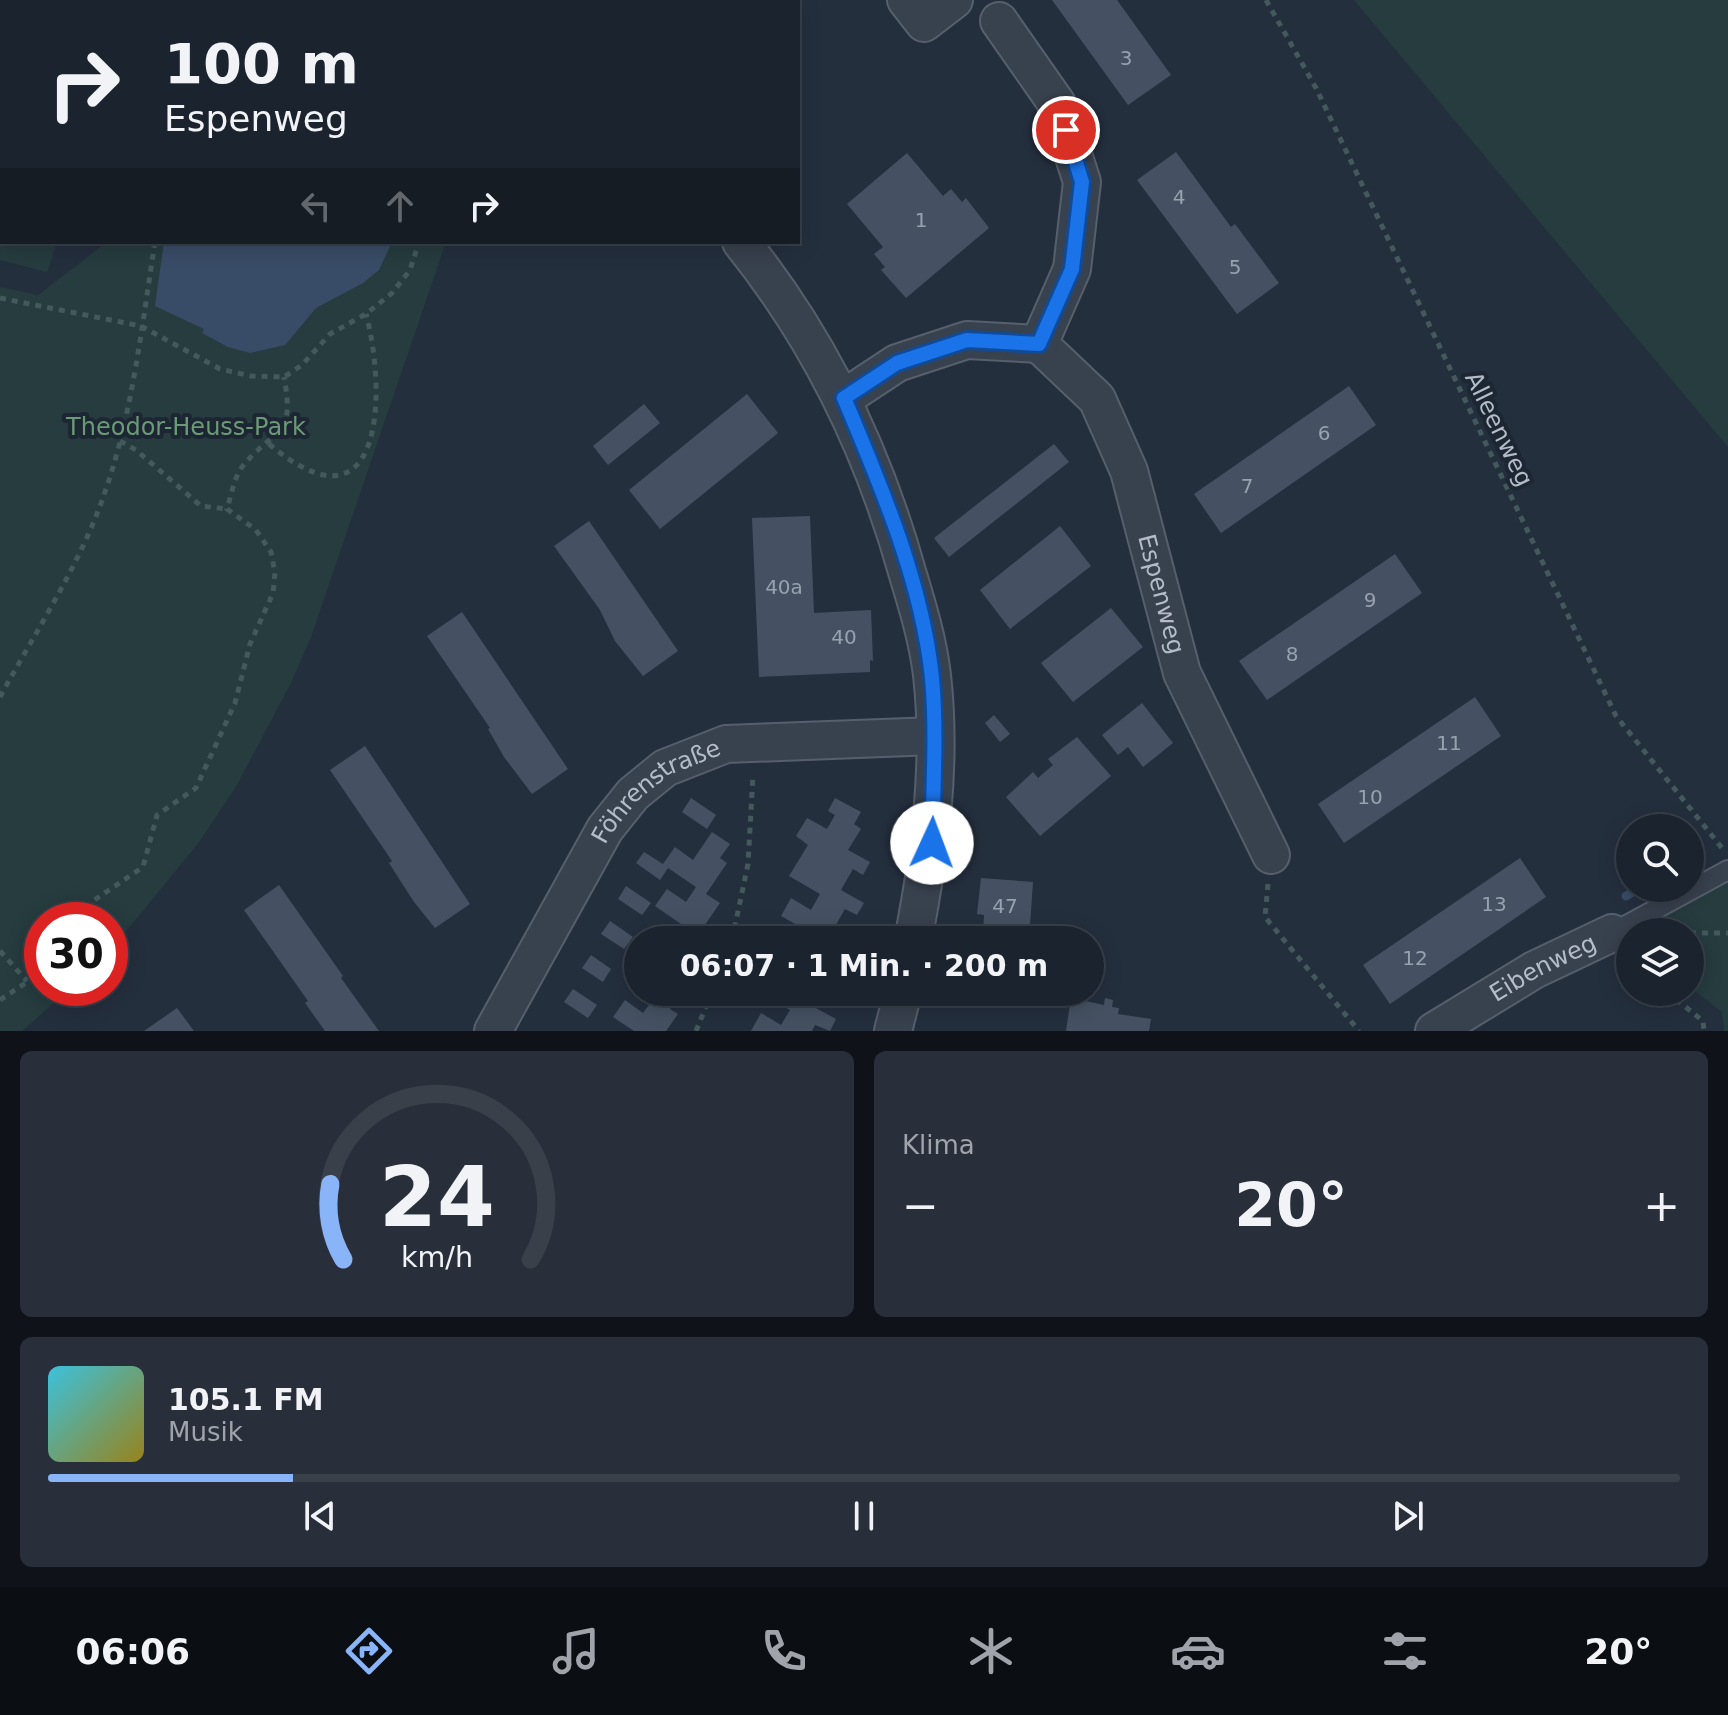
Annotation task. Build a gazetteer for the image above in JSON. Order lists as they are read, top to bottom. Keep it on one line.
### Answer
{"streets":{"street":["Espenweg","Föhrenstraße","Eibenweg"],"path":["Alleenweg"]},"parks":["Theodor-Heuss-Park"],"house_numbers":["3","4","1","5","6","7","40a","9","40","8","11","10","13","47","12"],"page":{"turn":["100 m","Espenweg"],"limit":"30","trip":"06:07 · 1 Min. · 200 m","tile":"Klima","heat":["−","20°","+"],"song":["105.1 FM","Musik"],"tabs":["06:06","20°"],"gauge":["24","km/h"]}}
